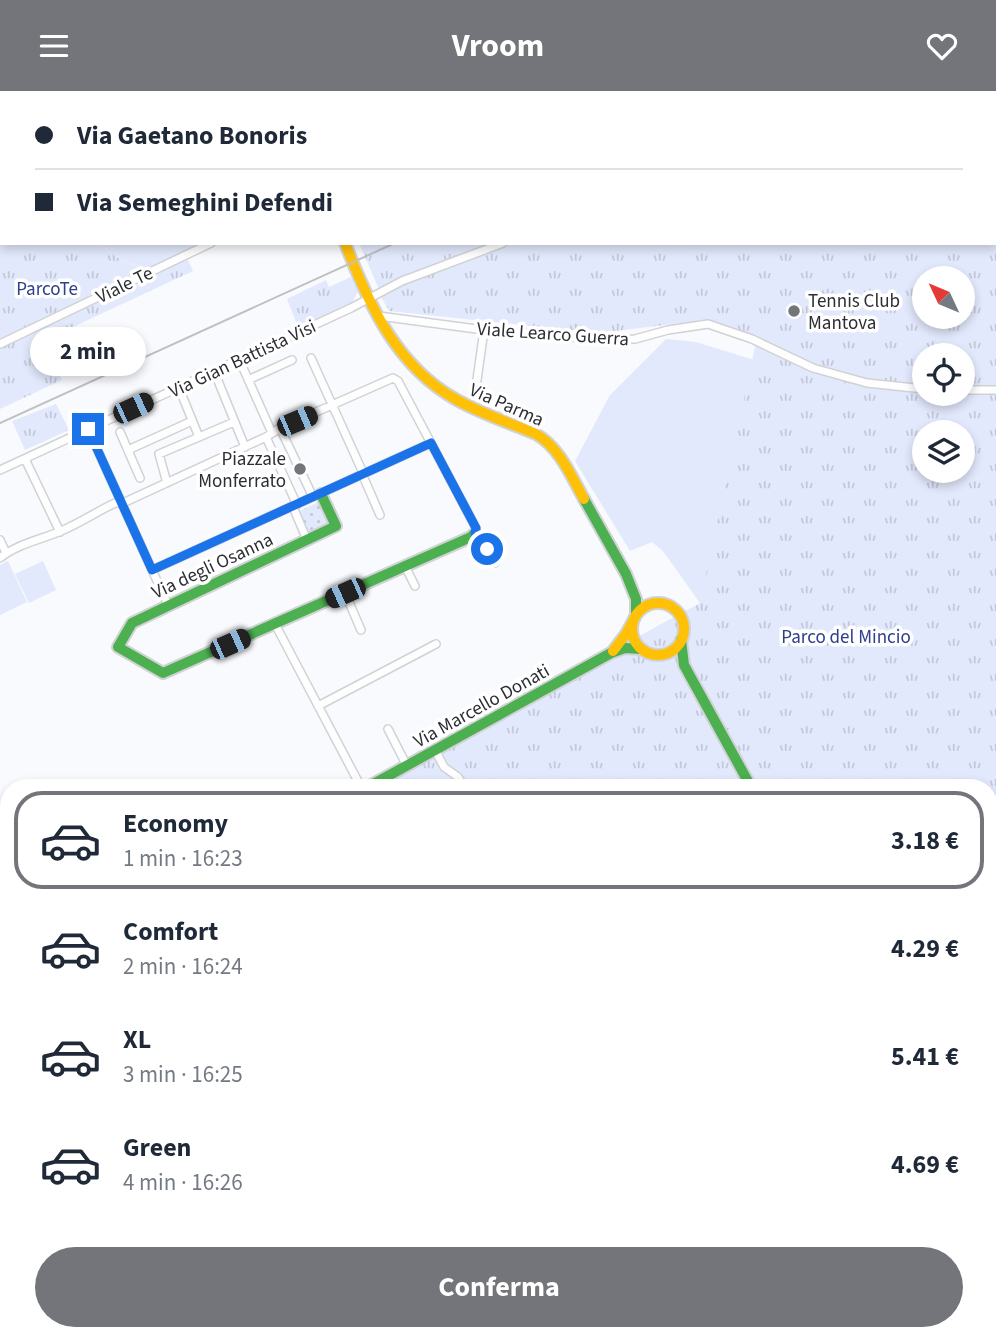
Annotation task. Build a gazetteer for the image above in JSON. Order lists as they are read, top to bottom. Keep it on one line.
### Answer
{"streets":{"street":["Viale Te","Viale Learco Guerra","Via Gian Battista Visi","Via Parma","Via degli Osanna","Via Marcello Donati"]},"crossings":[["Viale Learco Guerra","Via Parma"],["Via Gian Battista Visi","Via Parma"],["Via Parma","Via Marcello Donati"]],"parks":["ParcoTe","Parco del Mincio"],"places":["Tennis Club Mantova","Piazzale Monferrato"],"north":"top left","page":{"header":"Vroom","banner":["Via Gaetano Bonoris","Via Semeghini Defendi"],"bubble":"2 min","list":[{"name":"Economy","note":"1 min · 16:23","value":"3.18 €"},{"name":"Comfort","note":"2 min · 16:24","value":"4.29 €"},{"name":"XL","note":"3 min · 16:25","value":"5.41 €"},{"name":"Green","note":"4 min · 16:26","value":"4.69 €"}],"buttons":"Conferma"}}
